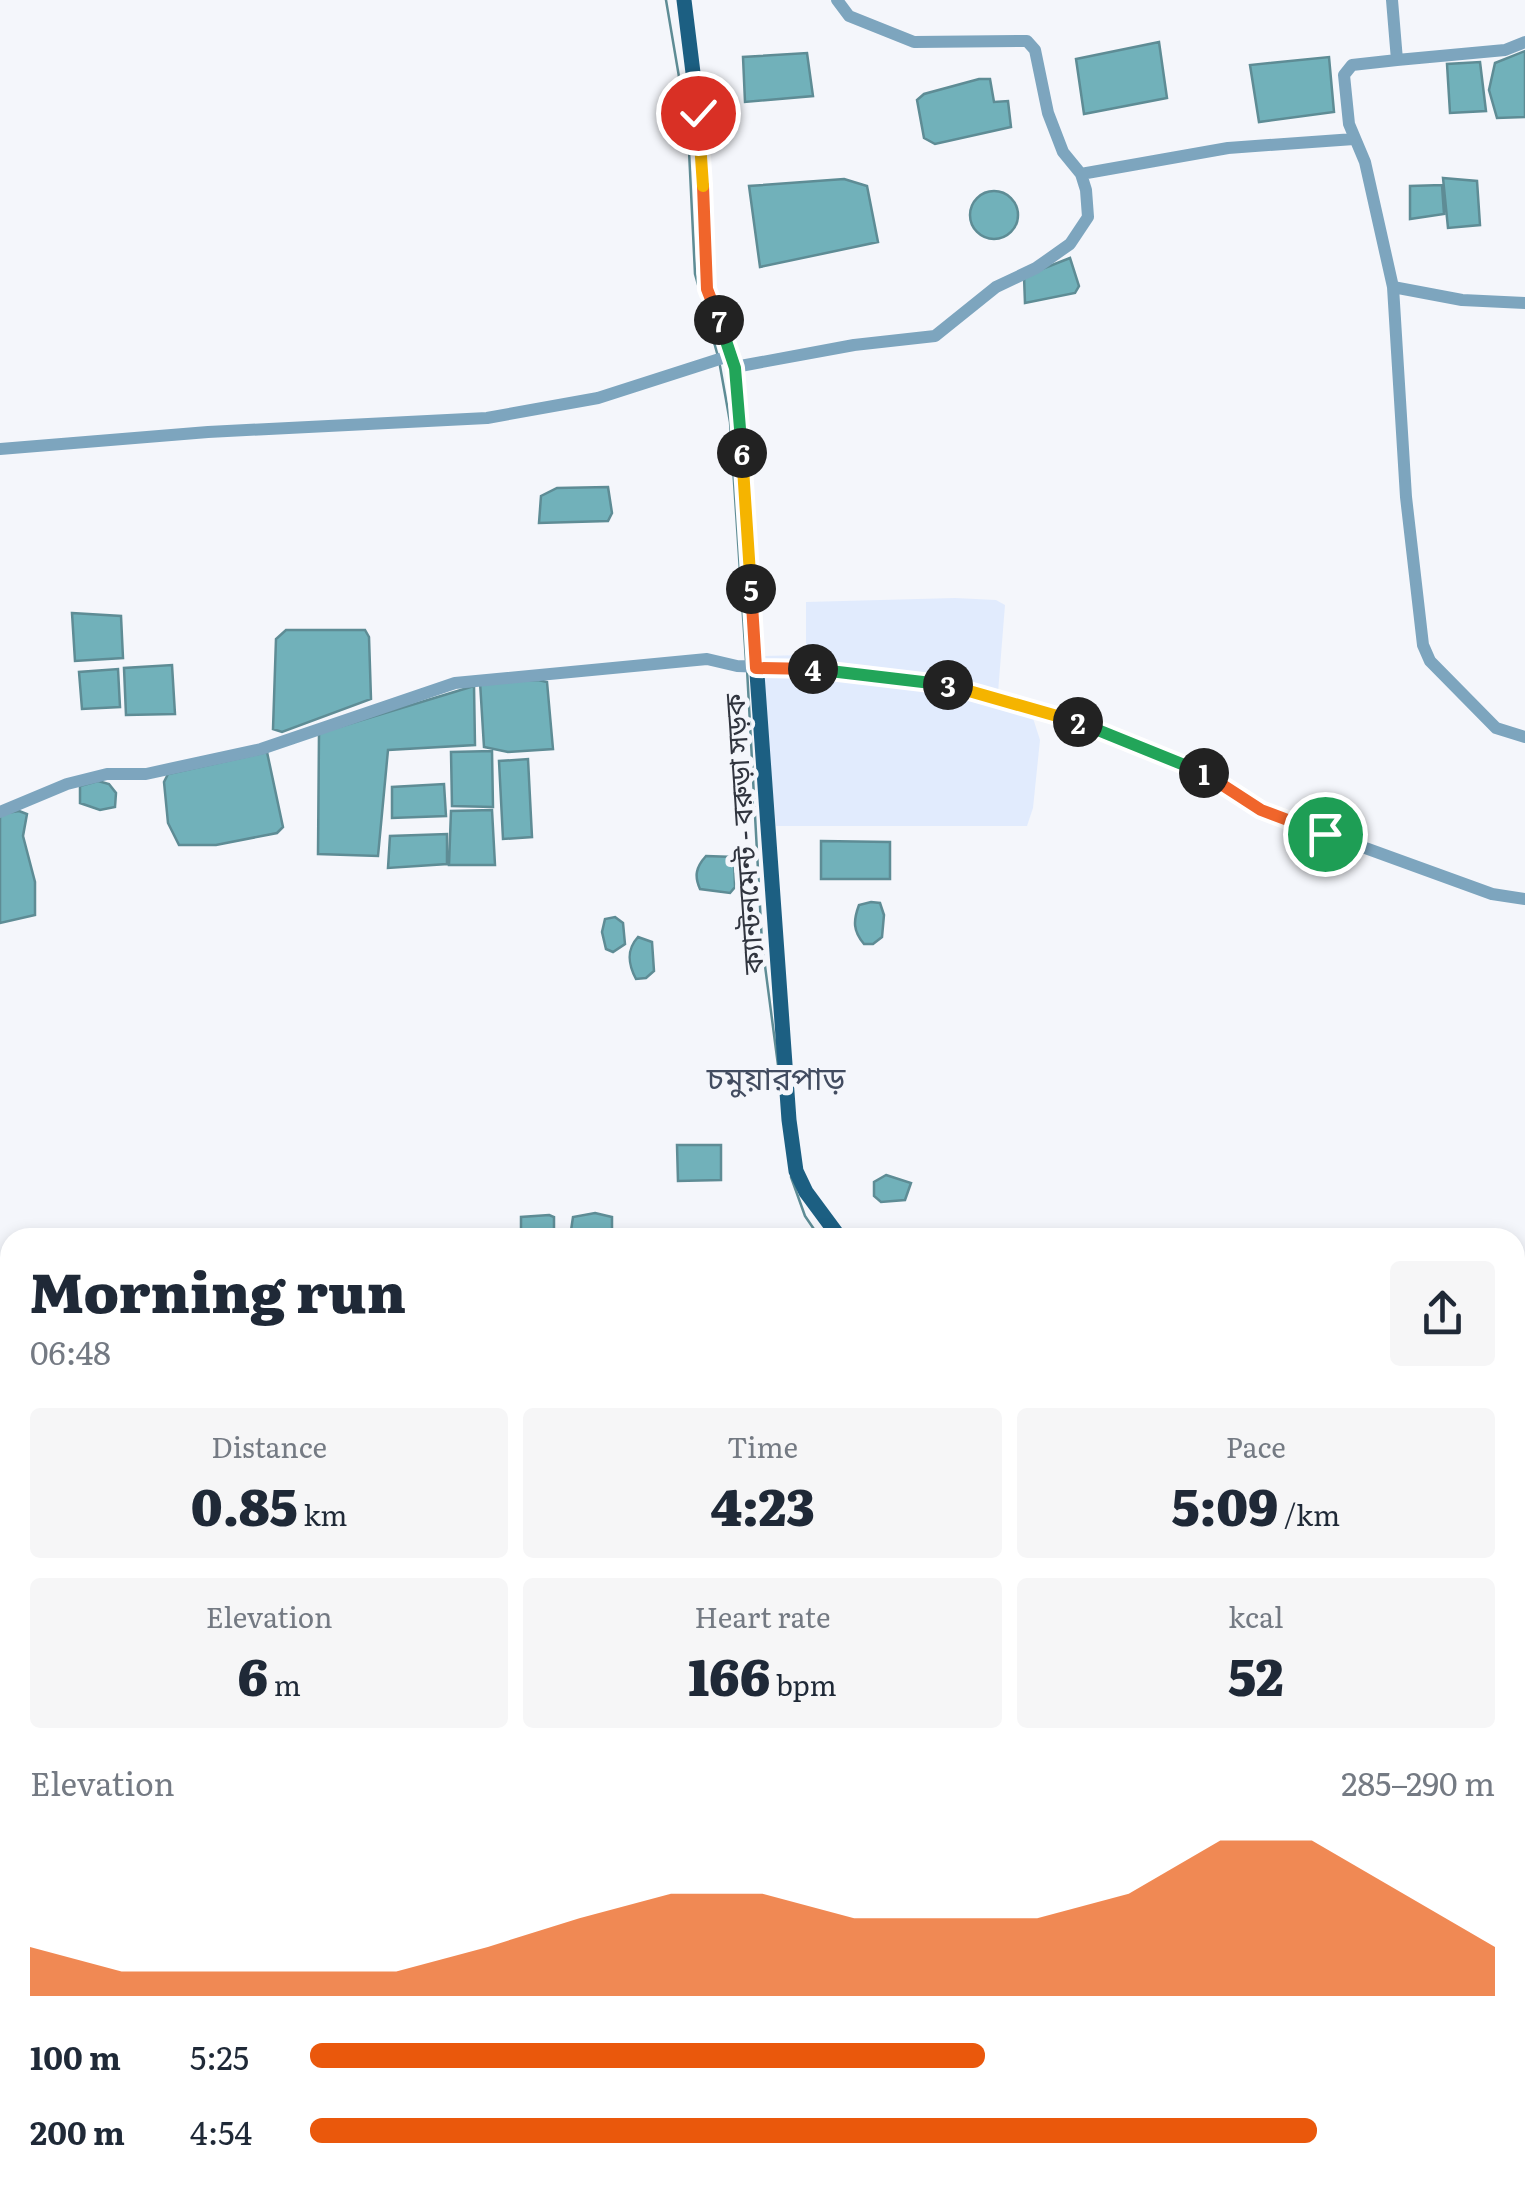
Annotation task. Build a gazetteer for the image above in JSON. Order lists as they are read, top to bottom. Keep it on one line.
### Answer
{"streets":{"main road":["ক্যান্টনমেন্ট - বরুড়া সড়ক"]},"districts":["চমুয়ারপাড়"],"page":{"pins":["7","6","5","4","3","2","1"],"heading":["Morning run","06:48"],"stats":[["Distance","0.85 km"],["Time","4:23"],["Pace","5:09 /km"],["Elevation","6 m"],["Heart rate","166 bpm"],["kcal","52"]],"chart":["Elevation","285–290 m"],"list":[{"name":"100 m","note":"5:25"},{"name":"200 m","note":"4:54"}]}}
